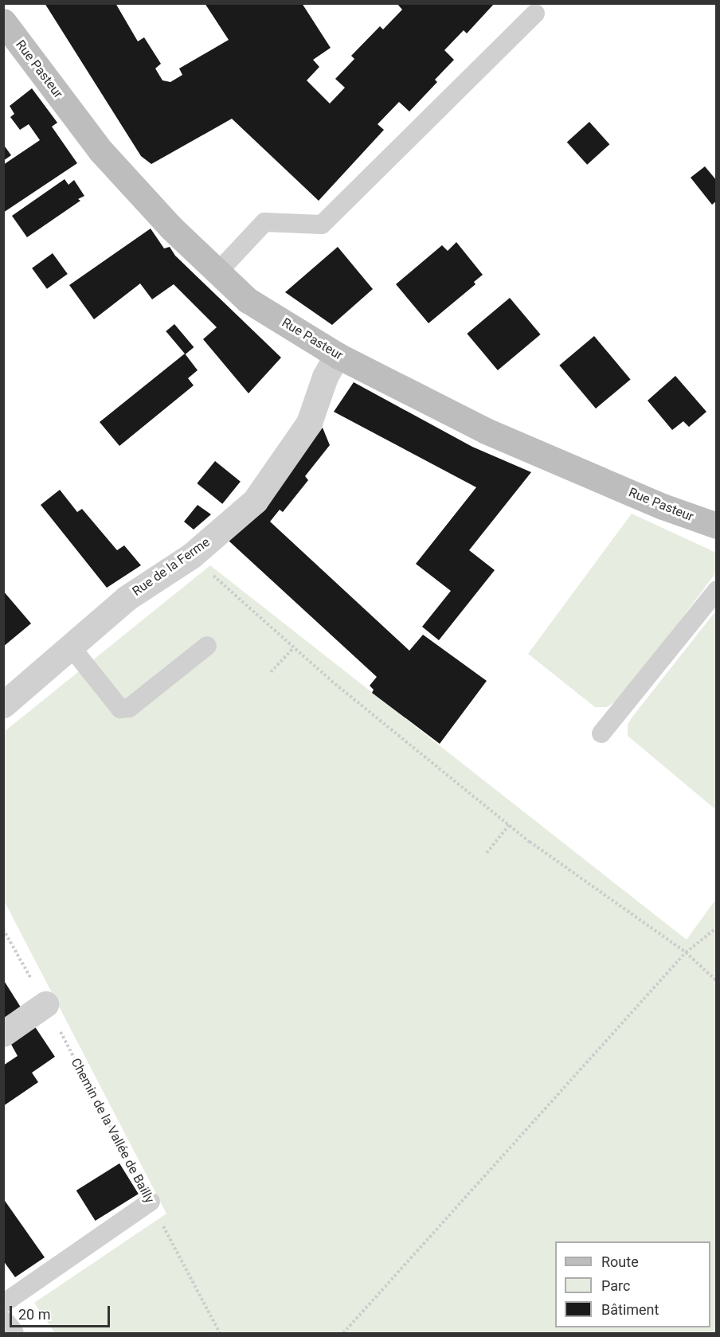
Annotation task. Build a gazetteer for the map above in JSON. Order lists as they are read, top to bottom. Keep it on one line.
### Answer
{"streets":{"street":["Rue Pasteur","Rue de la Ferme"],"path":["Chemin de la Vallée de Bailly"]},"crossings":[["Rue Pasteur","Rue de la Ferme"]],"legend":["Route","Parc","Bâtiment"],"scale_bar":"20 m"}
